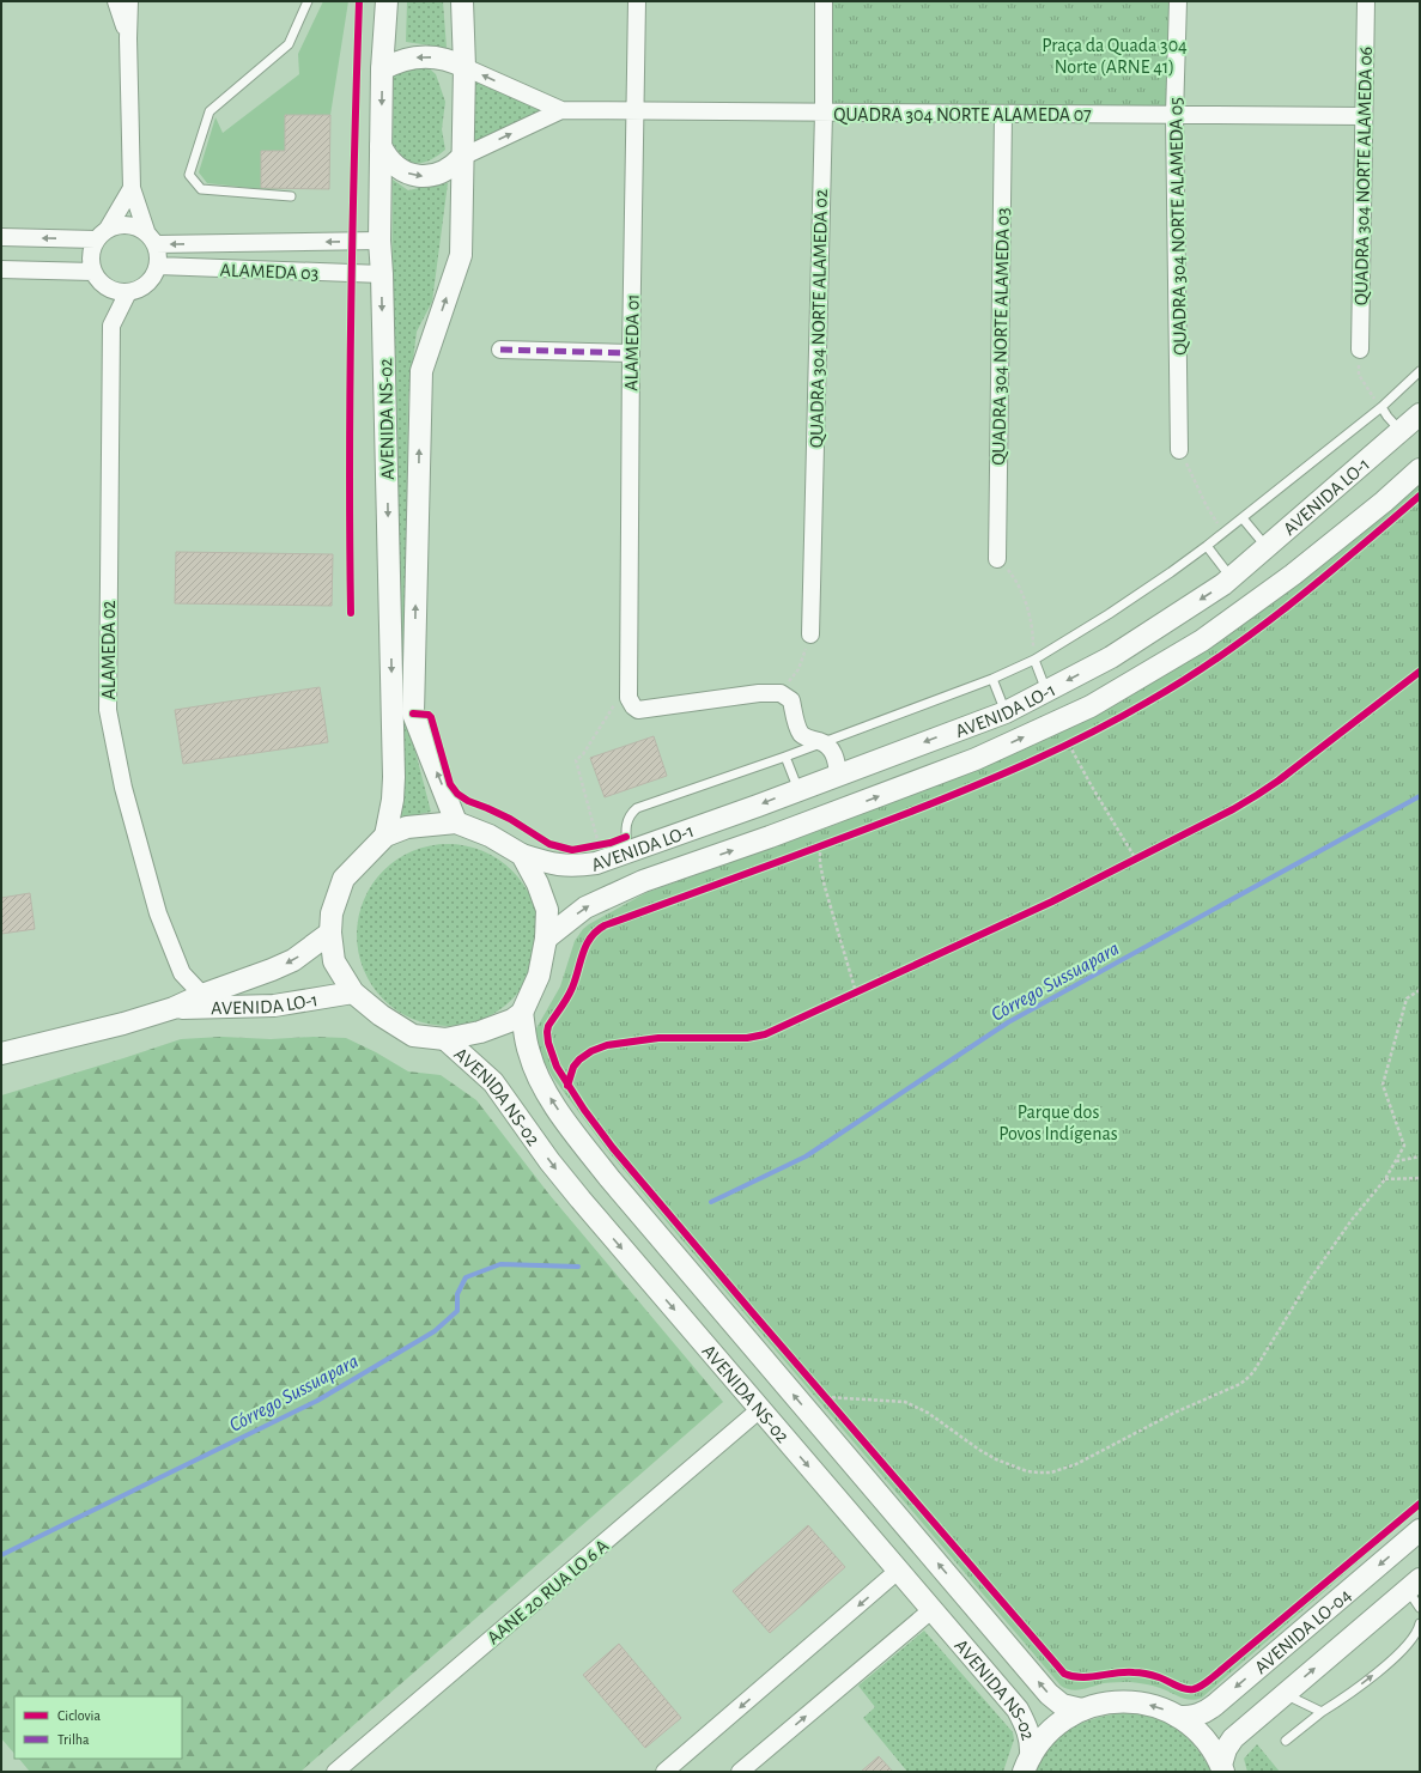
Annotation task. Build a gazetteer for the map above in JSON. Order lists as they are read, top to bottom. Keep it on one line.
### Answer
{"streets":{"street":["QUADRA 304 NORTE ALAMEDA 07","QUADRA 304 NORTE ALAMEDA 06","QUADRA 304 NORTE ALAMEDA 05","ALAMEDA 03","QUADRA 304 NORTE ALAMEDA 02","QUADRA 304 NORTE ALAMEDA 03","ALAMEDA 01","AVENIDA NS-02","AVENIDA LO-1","ALAMEDA 02","AANE 20 RUA LO 6 A","AVENIDA LO-04"]},"crossings":[["QUADRA 304 NORTE ALAMEDA 07","QUADRA 304 NORTE ALAMEDA 06"],["QUADRA 304 NORTE ALAMEDA 07","QUADRA 304 NORTE ALAMEDA 05"],["QUADRA 304 NORTE ALAMEDA 07","QUADRA 304 NORTE ALAMEDA 02"],["QUADRA 304 NORTE ALAMEDA 07","QUADRA 304 NORTE ALAMEDA 03"],["QUADRA 304 NORTE ALAMEDA 07","ALAMEDA 01"],["QUADRA 304 NORTE ALAMEDA 07","AVENIDA NS-02"],["ALAMEDA 03","AVENIDA NS-02"],["ALAMEDA 03","ALAMEDA 02"],["AVENIDA NS-02","AVENIDA LO-1"],["AVENIDA NS-02","AANE 20 RUA LO 6 A"],["AVENIDA NS-02","AVENIDA LO-04"],["AVENIDA LO-1","ALAMEDA 02"]],"water":["Córrego Sussuapara"],"parks":["Praça da Quada 304 Norte (ARNE 41)","Parque dos Povos Indígenas"],"legend":["Ciclovia","Trilha"]}
